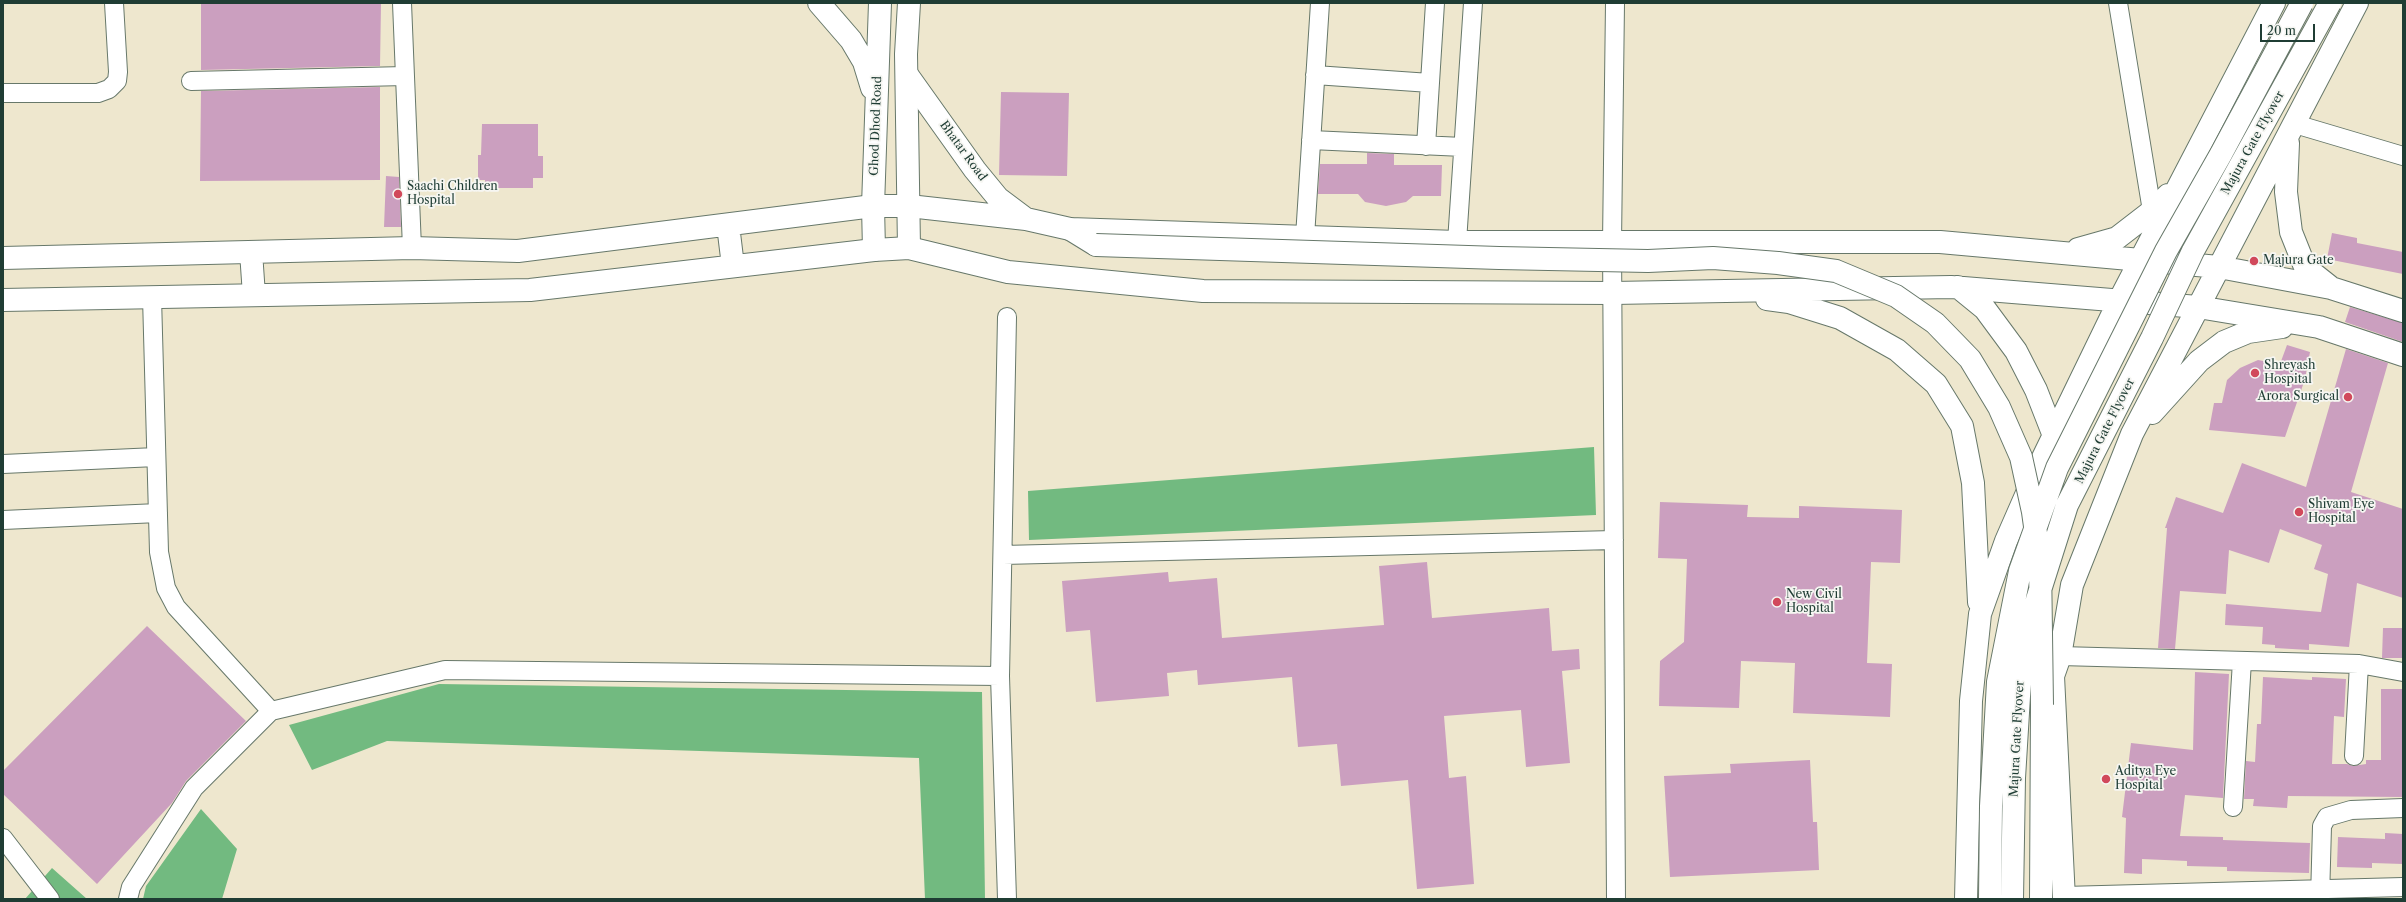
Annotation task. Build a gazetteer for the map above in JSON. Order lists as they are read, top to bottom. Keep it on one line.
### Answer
{"streets":{"main road":["Ghod Dhod Road","Majura Gate Flyover","Bhatar Road"]},"places":["Saachi Children Hospital","Majura Gate","Shreyash Hospital","Arora Surgical","Shivam Eye Hospital","New Civil Hospital","Aditya Eye Hospital"],"scale_bar":"20 m"}
